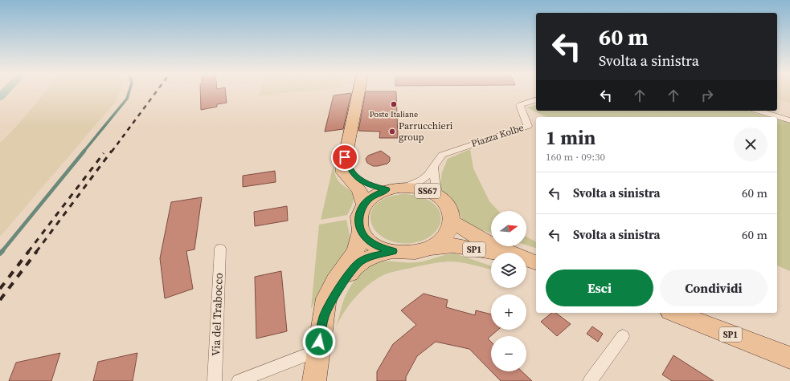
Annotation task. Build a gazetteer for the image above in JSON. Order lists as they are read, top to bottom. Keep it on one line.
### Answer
{"streets":{"main road":["SS67","SP1"],"street":["Piazza Kolbe","Via del Trabocco"]},"crossings":[["Piazza Kolbe","SS67"],["Piazza Kolbe","SP1"],["SS67","SP1"]],"places":["Poste Italiane","Parrucchieri group"],"north":"right","page":{"turn":["60 m","Svolta a sinistra"],"heading":["1 min","160 m · 09:30"],"list":[{"name":"Svolta a sinistra","value":"60 m"},{"name":"Svolta a sinistra","value":"60 m"}],"map_buttons":["+","−"],"buttons":["Esci","Condividi"]}}
